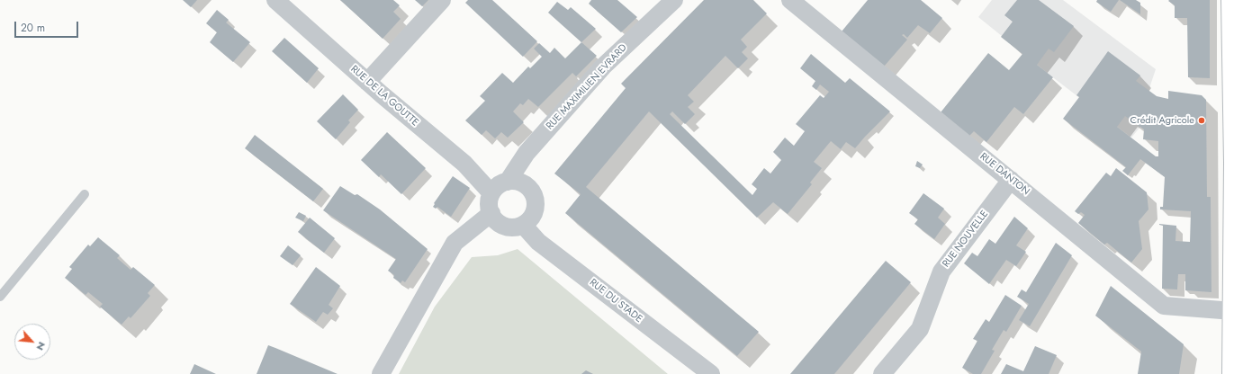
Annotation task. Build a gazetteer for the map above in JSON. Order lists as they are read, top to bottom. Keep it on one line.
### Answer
{"streets":{"street":["RUE MAXIMILIEN EVRARD","RUE DE LA GOUTTE","RUE DANTON","RUE NOUVELLE","RUE DU STADE"]},"crossings":[["RUE MAXIMILIEN EVRARD","RUE DE LA GOUTTE"],["RUE MAXIMILIEN EVRARD","RUE DU STADE"],["RUE DE LA GOUTTE","RUE DU STADE"],["RUE DANTON","RUE NOUVELLE"]],"places":["Crédit Agricole"],"scale_bar":"20 m","north":"bottom right"}
